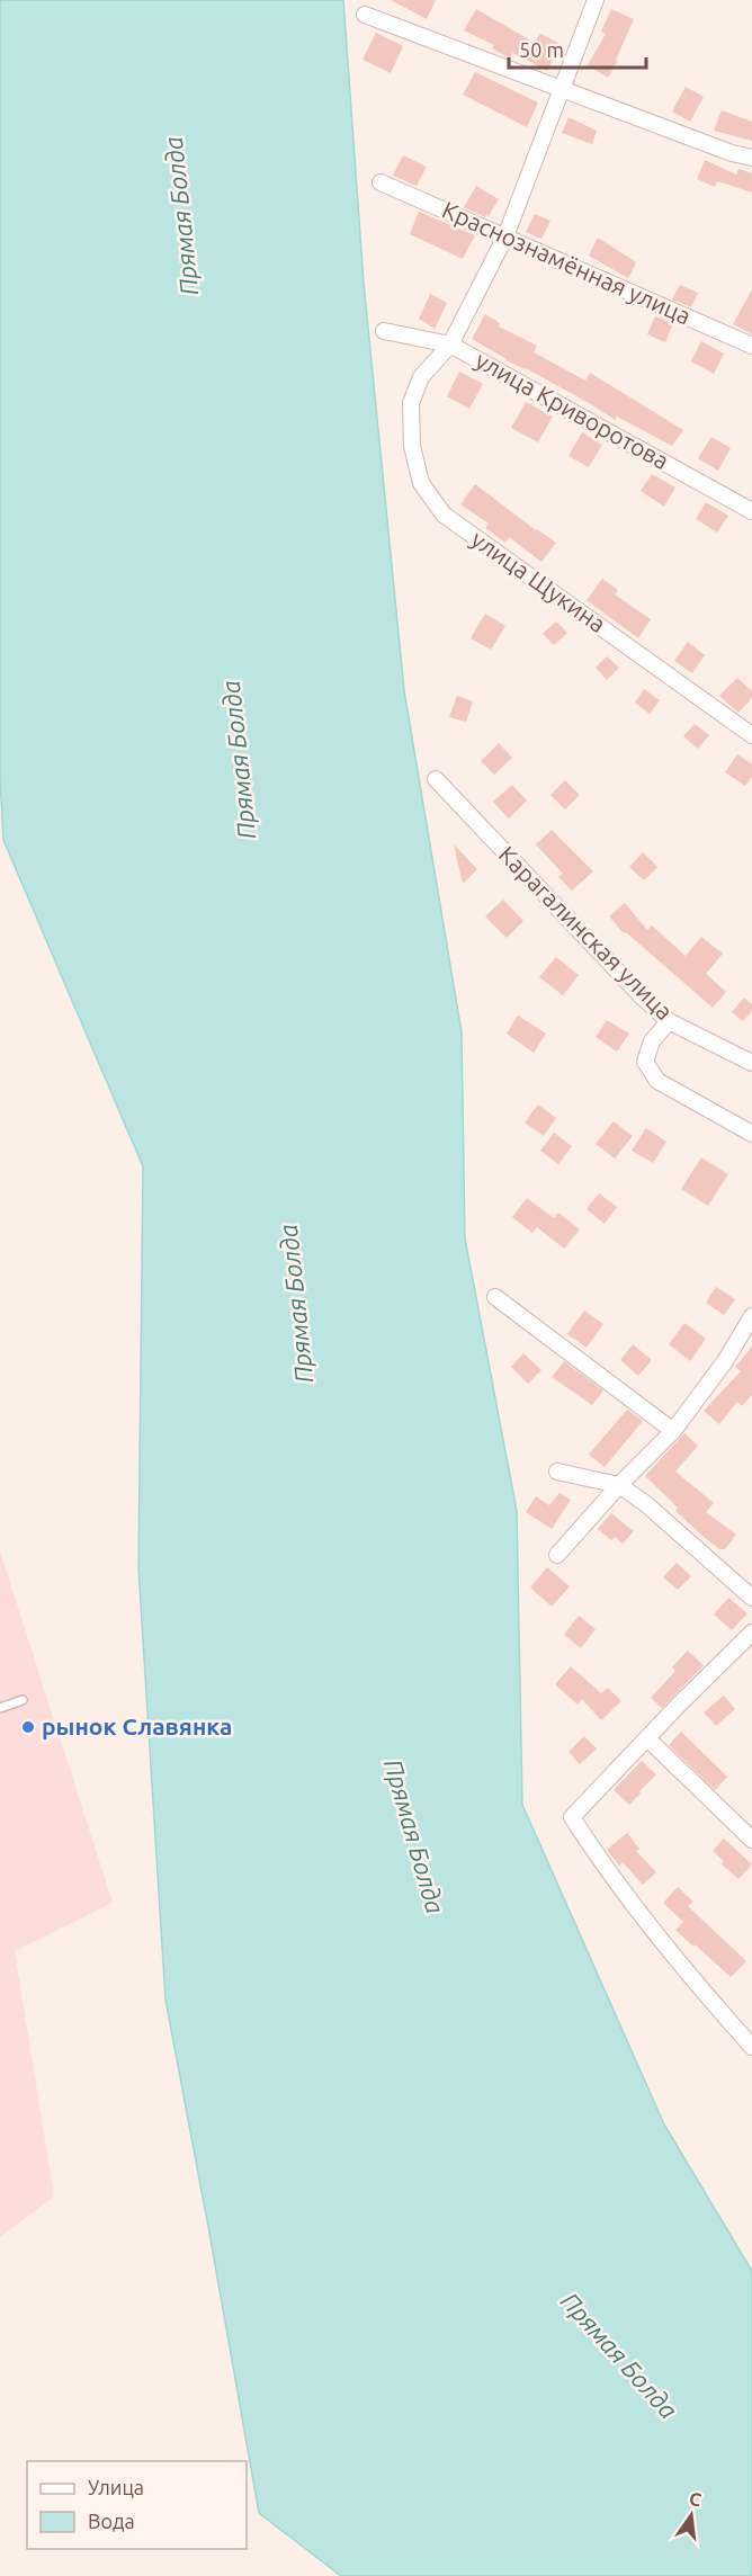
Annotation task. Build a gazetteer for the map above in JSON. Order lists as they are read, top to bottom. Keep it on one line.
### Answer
{"streets":{"street":["Краснознамённая улица","улица Криворотова","улица Щукина","Карагалинская улица"]},"crossings":[["улица Криворотова","улица Щукина"]],"water":["Прямая Болда"],"places":["рынок Славянка"],"legend":["Улица","Вода"],"scale_bar":"50 m","north":"top"}
